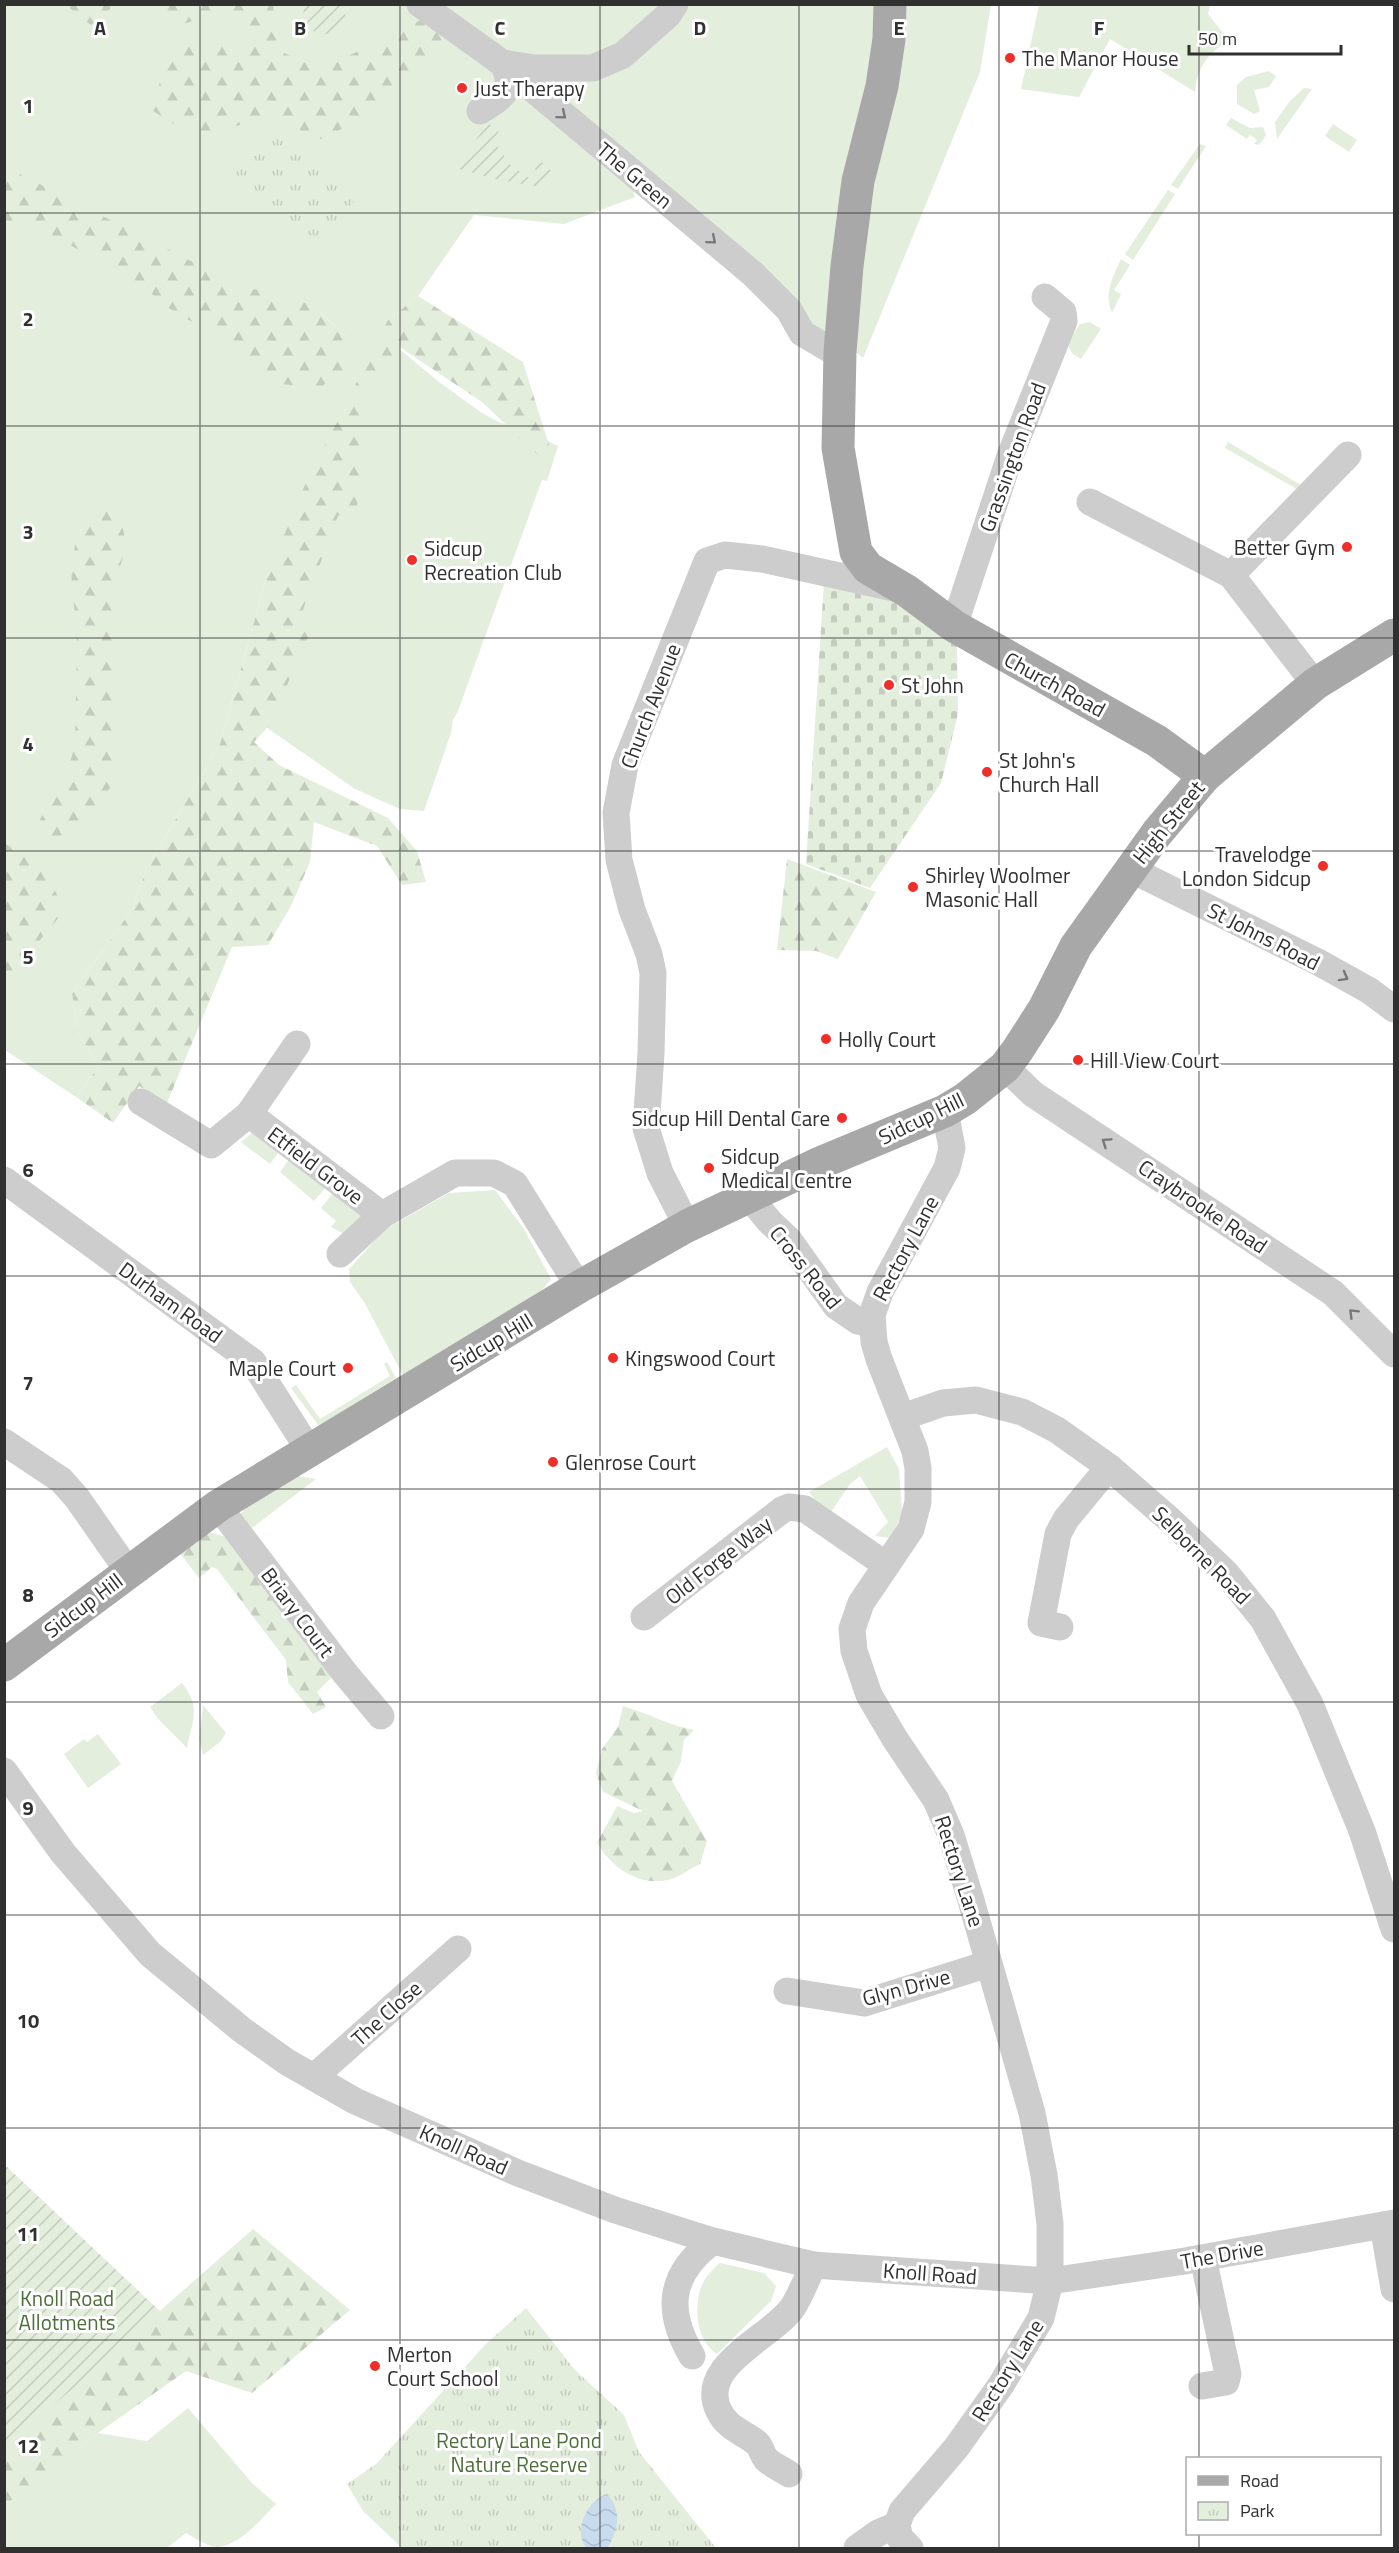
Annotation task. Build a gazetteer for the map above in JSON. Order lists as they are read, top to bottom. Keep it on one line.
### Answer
{"streets":{"main road":["Church Road","High Street","Sidcup Hill"],"street":["The Green","Grassington Road","Church Avenue","St Johns Road","Etfield Grove","Craybrooke Road","Rectory Lane","Cross Road","Durham Road","Selborne Road","Old Forge Way","Briary Court","Glyn Drive","The Close","Knoll Road","The Drive"]},"crossings":[["Grassington Road","Church Road"],["Church Road","Church Avenue"],["Church Road","High Street"],["Church Avenue","Sidcup Hill"],["High Street","St Johns Road"],["High Street","Sidcup Hill"],["High Street","Craybrooke Road"],["Sidcup Hill","Etfield Grove"],["Sidcup Hill","Craybrooke Road"],["Sidcup Hill","Rectory Lane"],["Sidcup Hill","Cross Road"],["Sidcup Hill","Durham Road"],["Sidcup Hill","Briary Court"],["Rectory Lane","Cross Road"],["Rectory Lane","Selborne Road"],["Rectory Lane","Old Forge Way"],["Rectory Lane","Glyn Drive"],["Rectory Lane","Knoll Road"],["Rectory Lane","The Drive"],["The Close","Knoll Road"],["Knoll Road","The Drive"]],"one_way":["The Green","St Johns Road","Craybrooke Road"],"parks":["Knoll Road Allotments","Rectory Lane Pond Nature Reserve"],"places":["The Manor House","Just Therapy","Better Gym","Sidcup Recreation Club","St John","St John's Church Hall","Travelodge London Sidcup","Shirley Woolmer Masonic Hall","Holly Court","Hill View Court","Sidcup Hill Dental Care","Sidcup Medical Centre","Kingswood Court","Maple Court","Glenrose Court","Merton Court School"],"legend":["Road","Park"],"scale_bar":"50 m","grid":{"columns":["A","B","C","D","E","F"],"rows":["1","2","3","4","5","6","7","8","9","10","11","12"]}}
